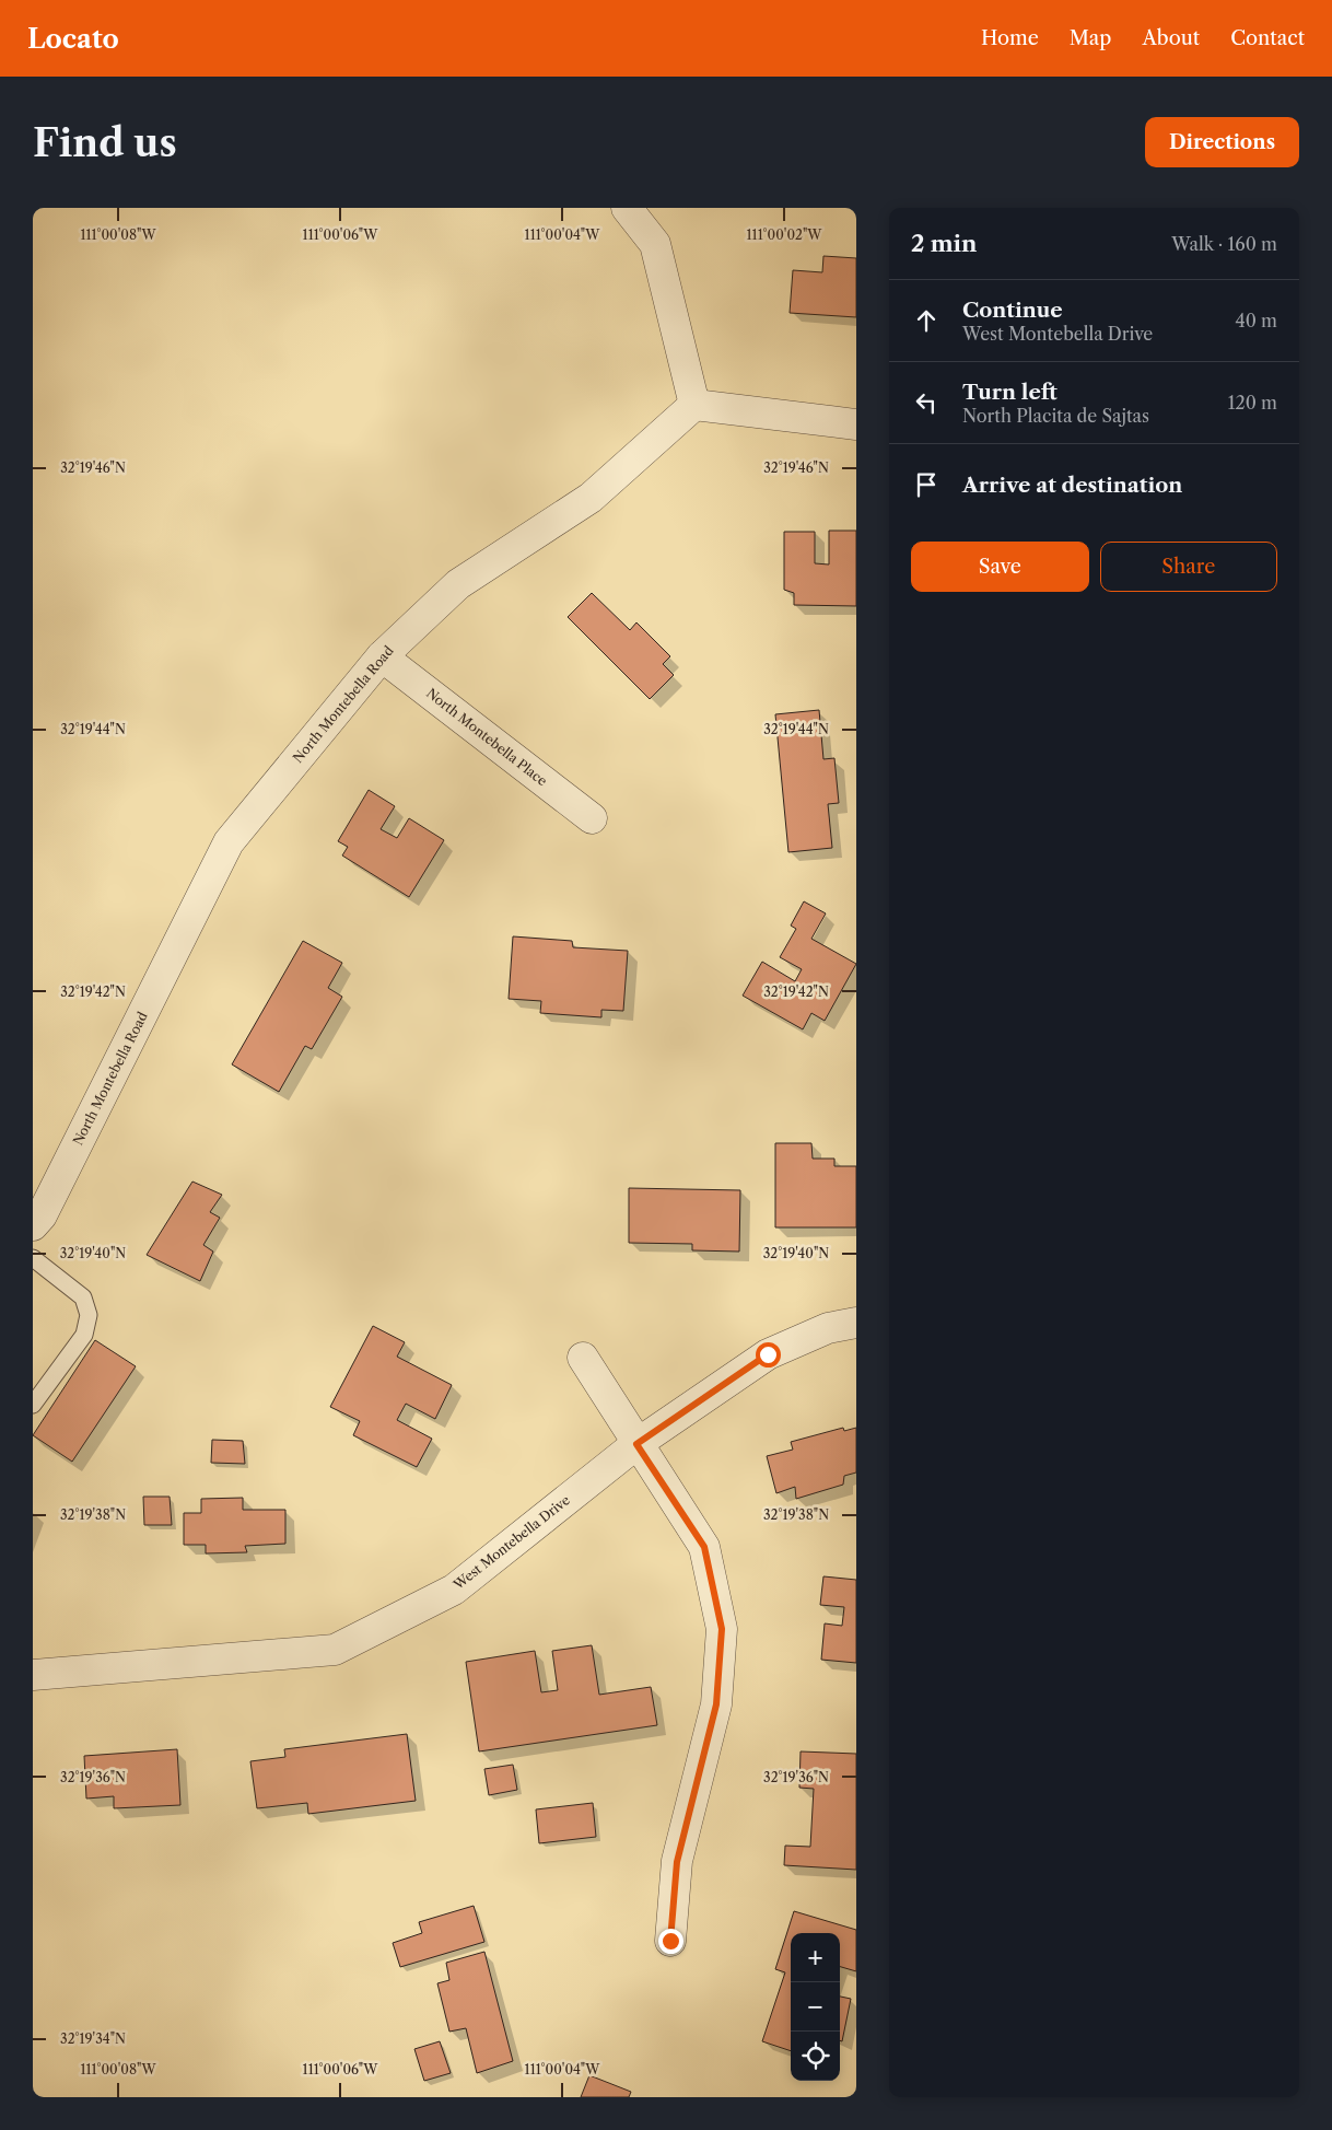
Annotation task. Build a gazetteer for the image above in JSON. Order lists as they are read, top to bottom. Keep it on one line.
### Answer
{"streets":{"street":["North Montebella Road","North Montebella Place","West Montebella Drive"]},"crossings":[["North Montebella Road","North Montebella Place"]],"page":{"header":"Locato","nav":["Home","Map","About","Contact"],"buttons":["Directions",["Save","Share"]],"title":"Find us","heading":["2 min","Walk · 160 m"],"list":[["Continue","West Montebella Drive","40 m"],["Turn left","North Placita de Sajtas","120 m"],"Arrive at destination"],"map_buttons":["+","−"]},"coordinates":["111°00'08\"W","111°00'06\"W","111°00'04\"W","111°00'02\"W","32°19'46\"N","32°19'44\"N","32°19'42\"N","32°19'40\"N","32°19'38\"N","32°19'36\"N","32°19'34\"N"]}
